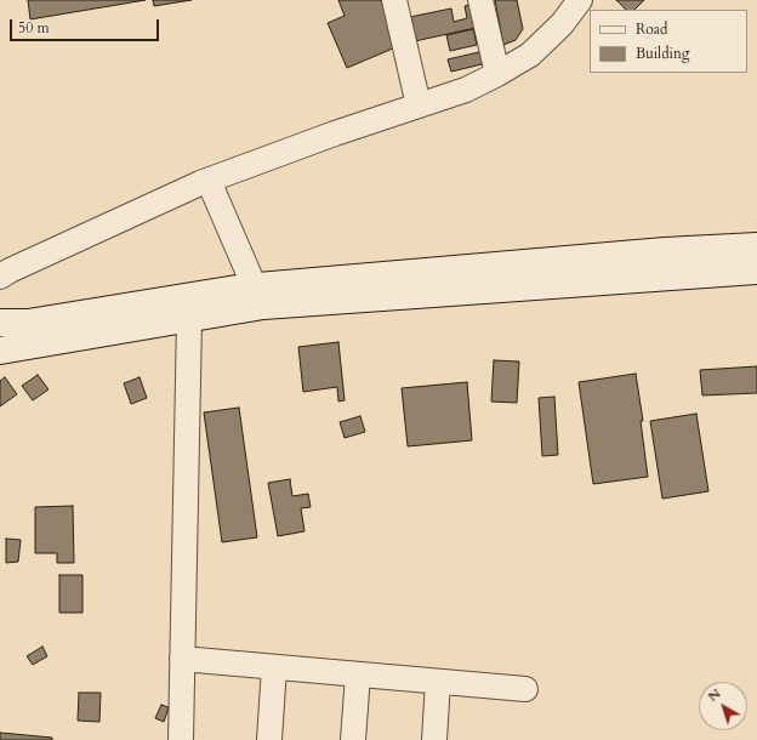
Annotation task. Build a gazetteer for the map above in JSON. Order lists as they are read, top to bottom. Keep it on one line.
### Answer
{"legend":["Road","Building"],"scale_bar":"50 m","north":"top left"}
